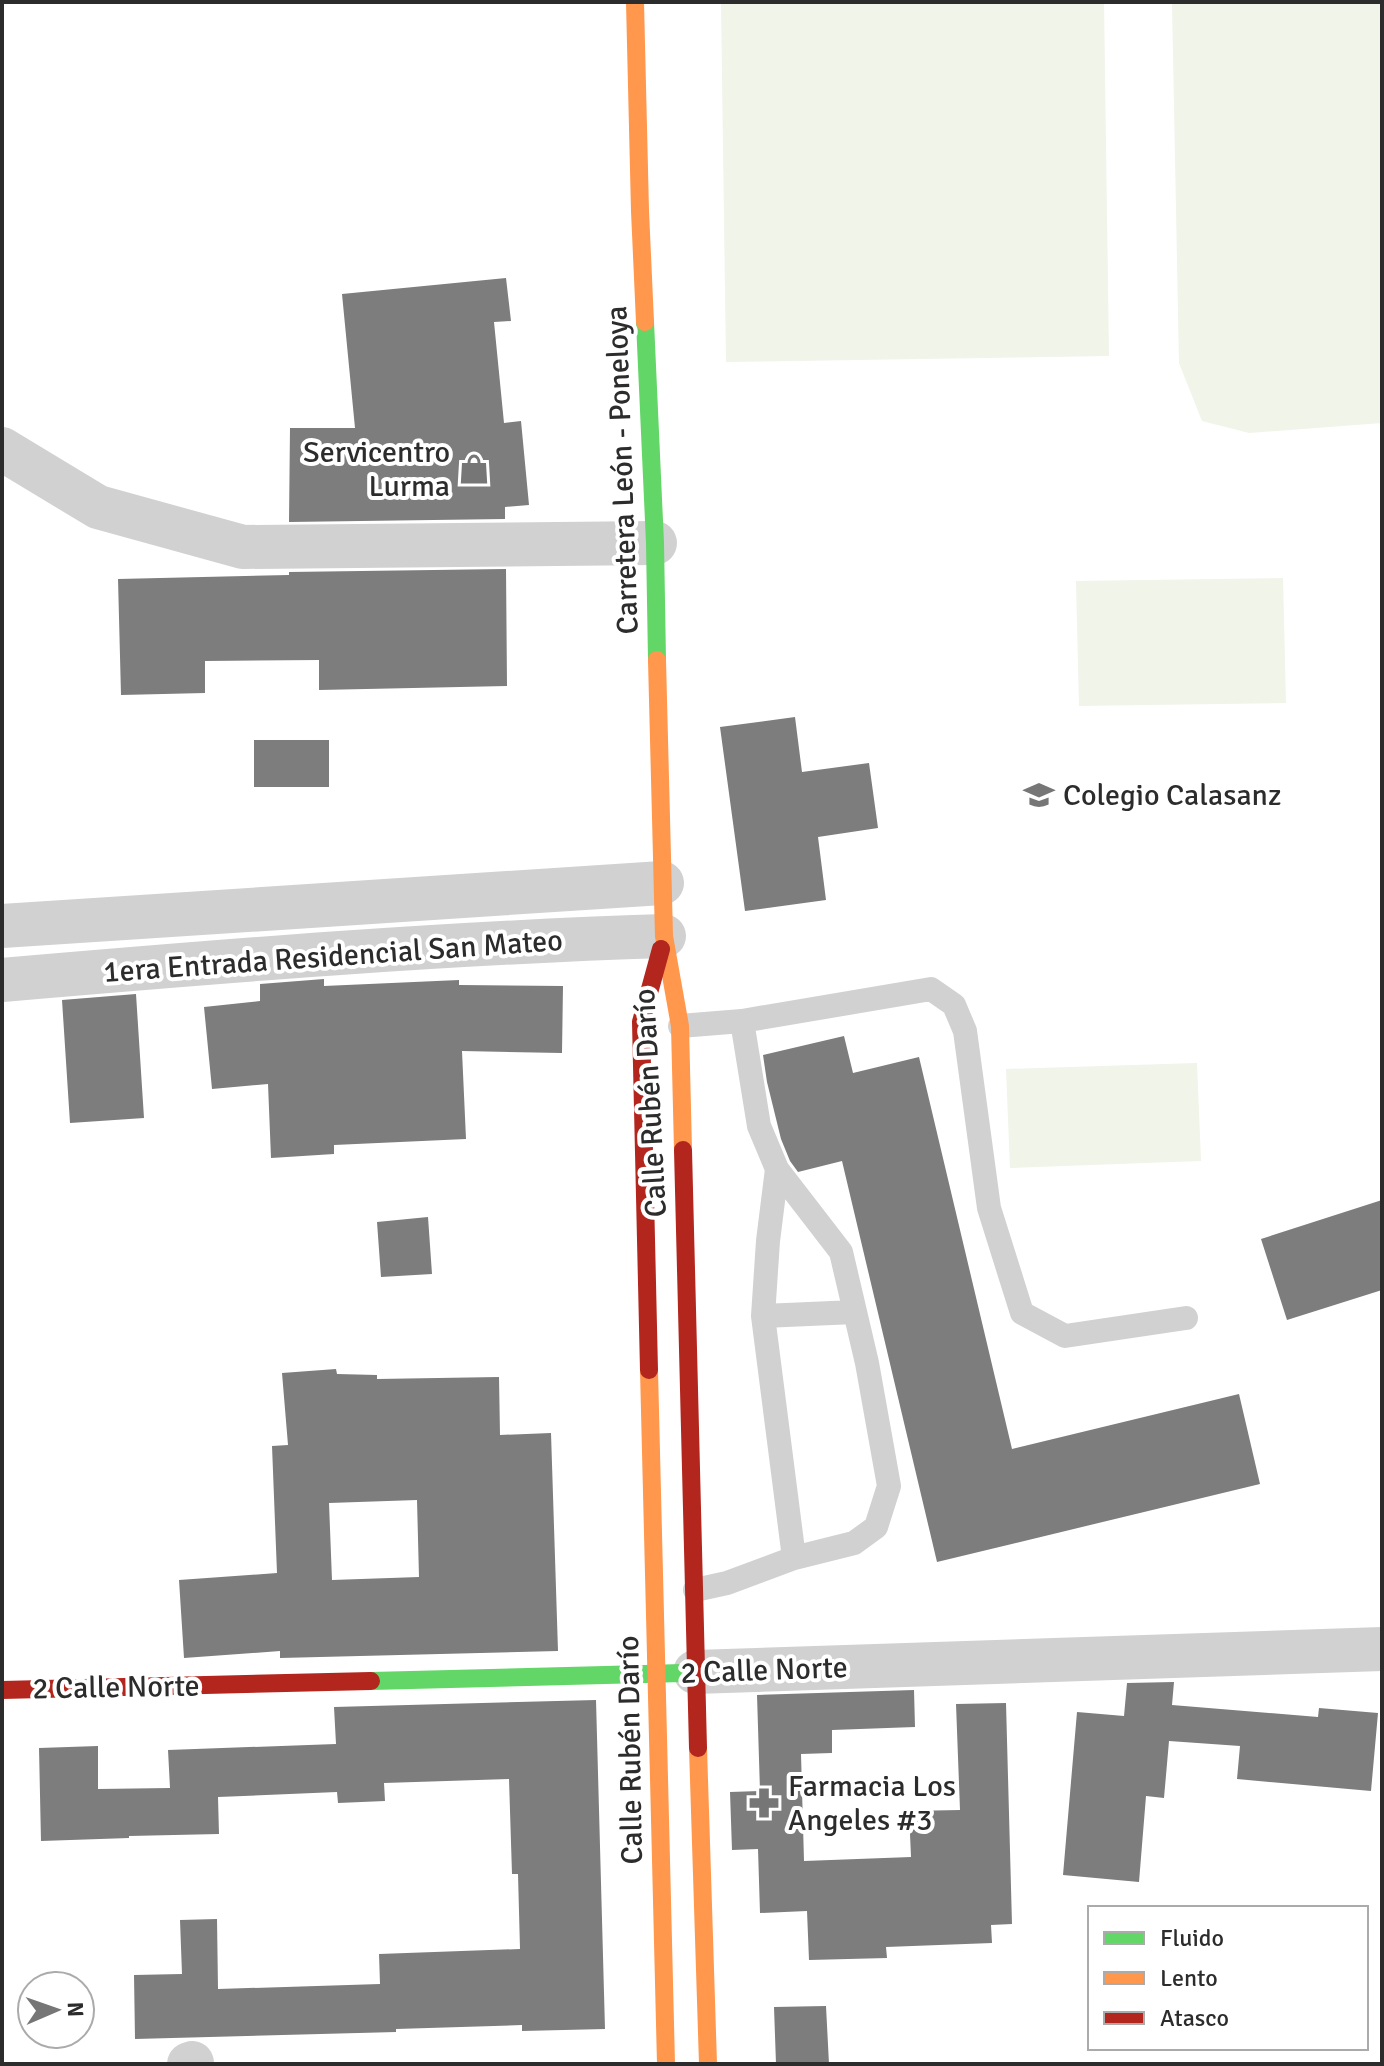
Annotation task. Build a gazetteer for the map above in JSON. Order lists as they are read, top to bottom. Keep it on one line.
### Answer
{"streets":{"street":["Carretera León - Poneloya","1era Entrada Residencial San Mateo","Calle Rubén Darío","2 Calle Norte"]},"crossings":[["Carretera León - Poneloya","1era Entrada Residencial San Mateo"],["Carretera León - Poneloya","Calle Rubén Darío"],["1era Entrada Residencial San Mateo","Calle Rubén Darío"],["Calle Rubén Darío","2 Calle Norte"]],"places":{"shop":["Servicentro Lurma"],"school or university":["Colegio Calasanz"],"pharmacy":["Farmacia Los Angeles #3"]},"legend":["Fluido","Lento","Atasco"],"north":"right"}
